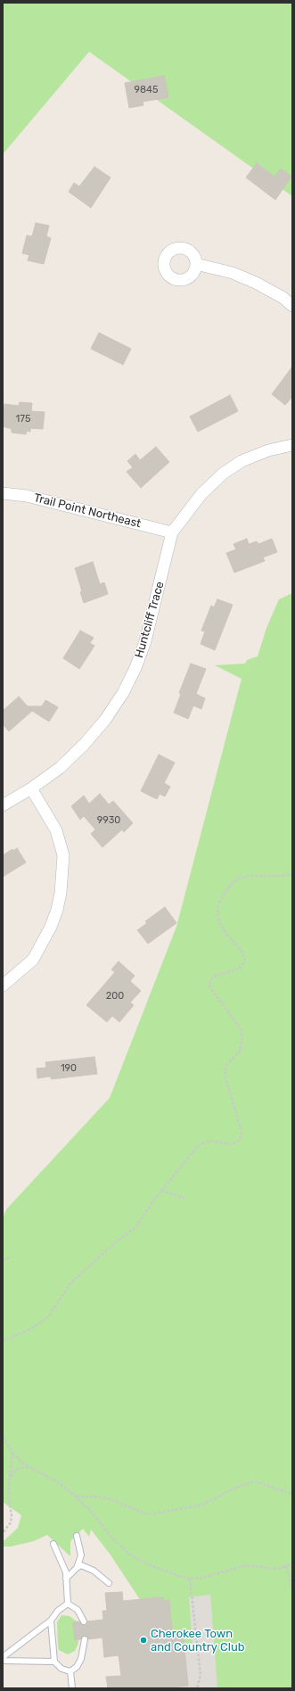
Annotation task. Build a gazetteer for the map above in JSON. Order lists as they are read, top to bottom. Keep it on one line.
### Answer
{"streets":{"street":["Trail Point Northeast","Huntcliff Trace"]},"crossings":[["Trail Point Northeast","Huntcliff Trace"]],"places":["Cherokee Town and Country Club"],"house_numbers":["9845","175","9930","200","190"]}
